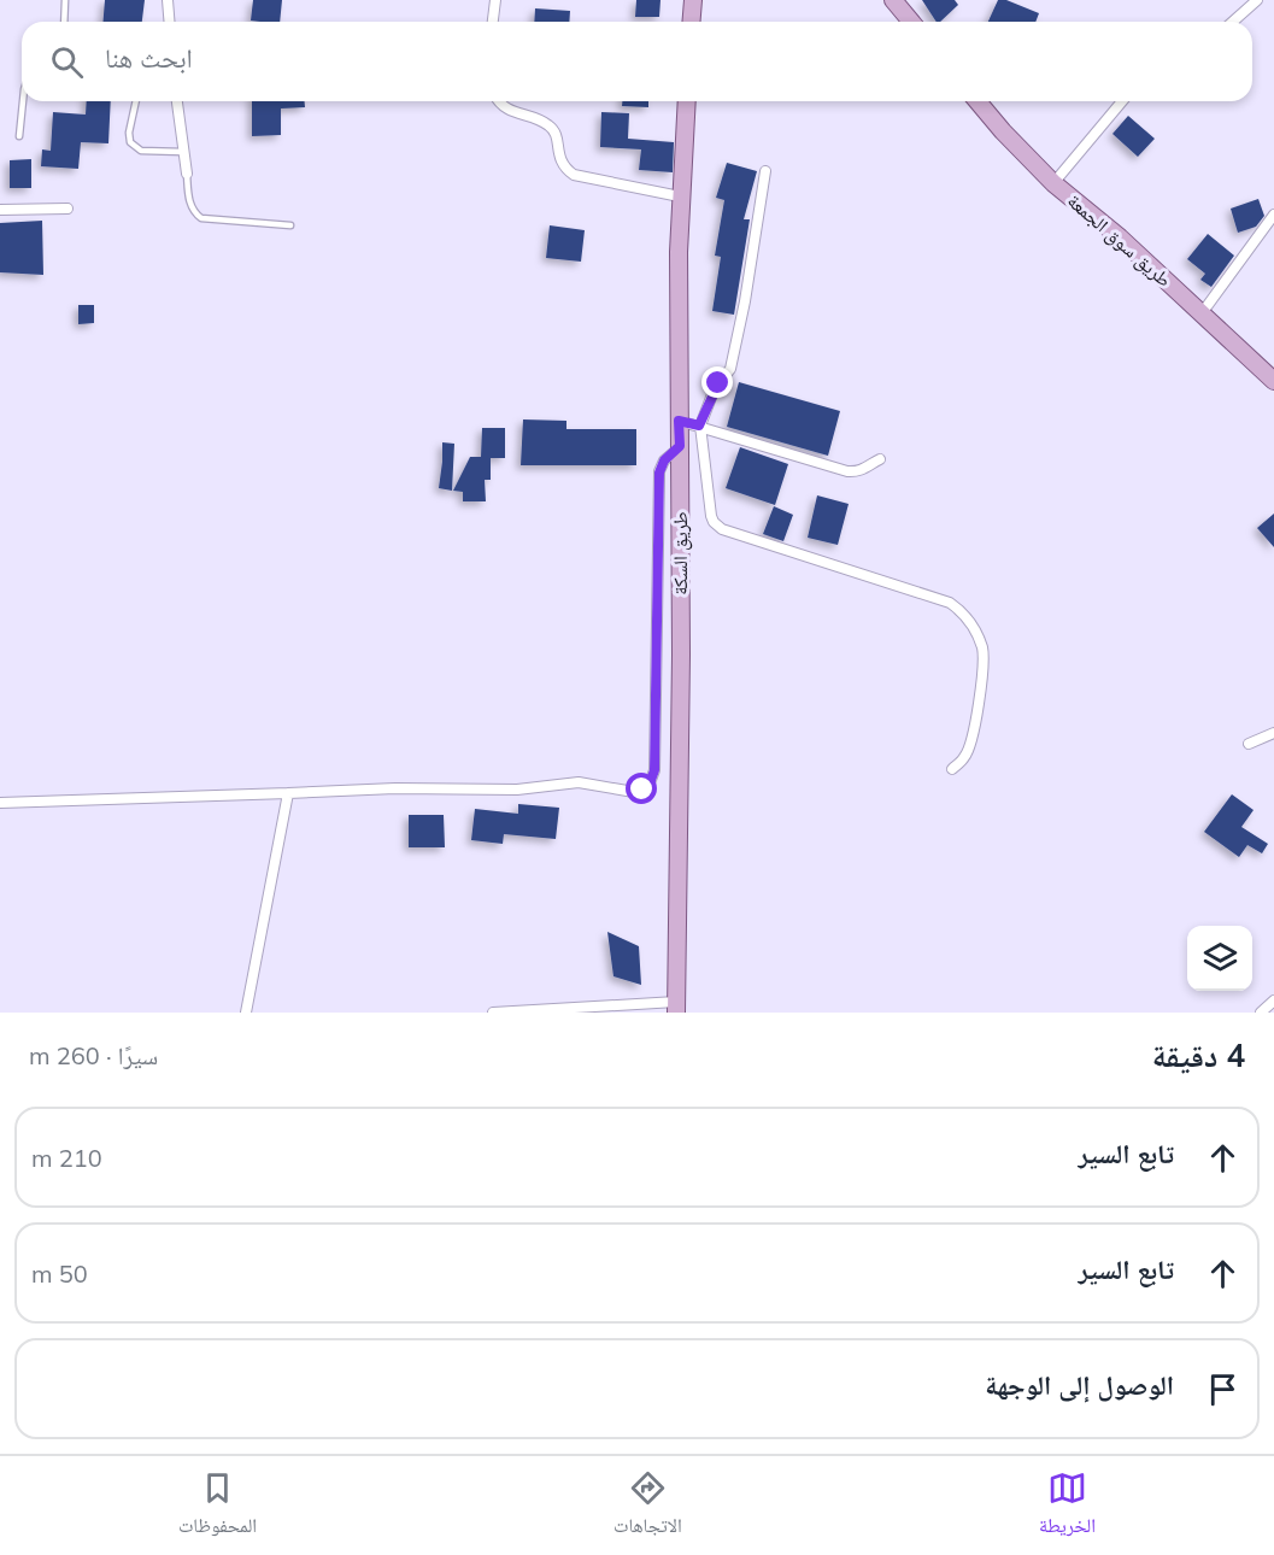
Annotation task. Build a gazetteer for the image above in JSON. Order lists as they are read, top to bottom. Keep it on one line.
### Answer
{"streets":{"main road":["طريق سوق الجمعة","طريق السكة"]},"page":{"search":"ابحث هنا","heading":["4 دقيقة","سيرًا · 260 m"],"list":[["تابع السير","210 m"],["تابع السير","50 m"],"الوصول إلى الوجهة"],"nav":["الخريطة","الاتجاهات","المحفوظات"]}}
